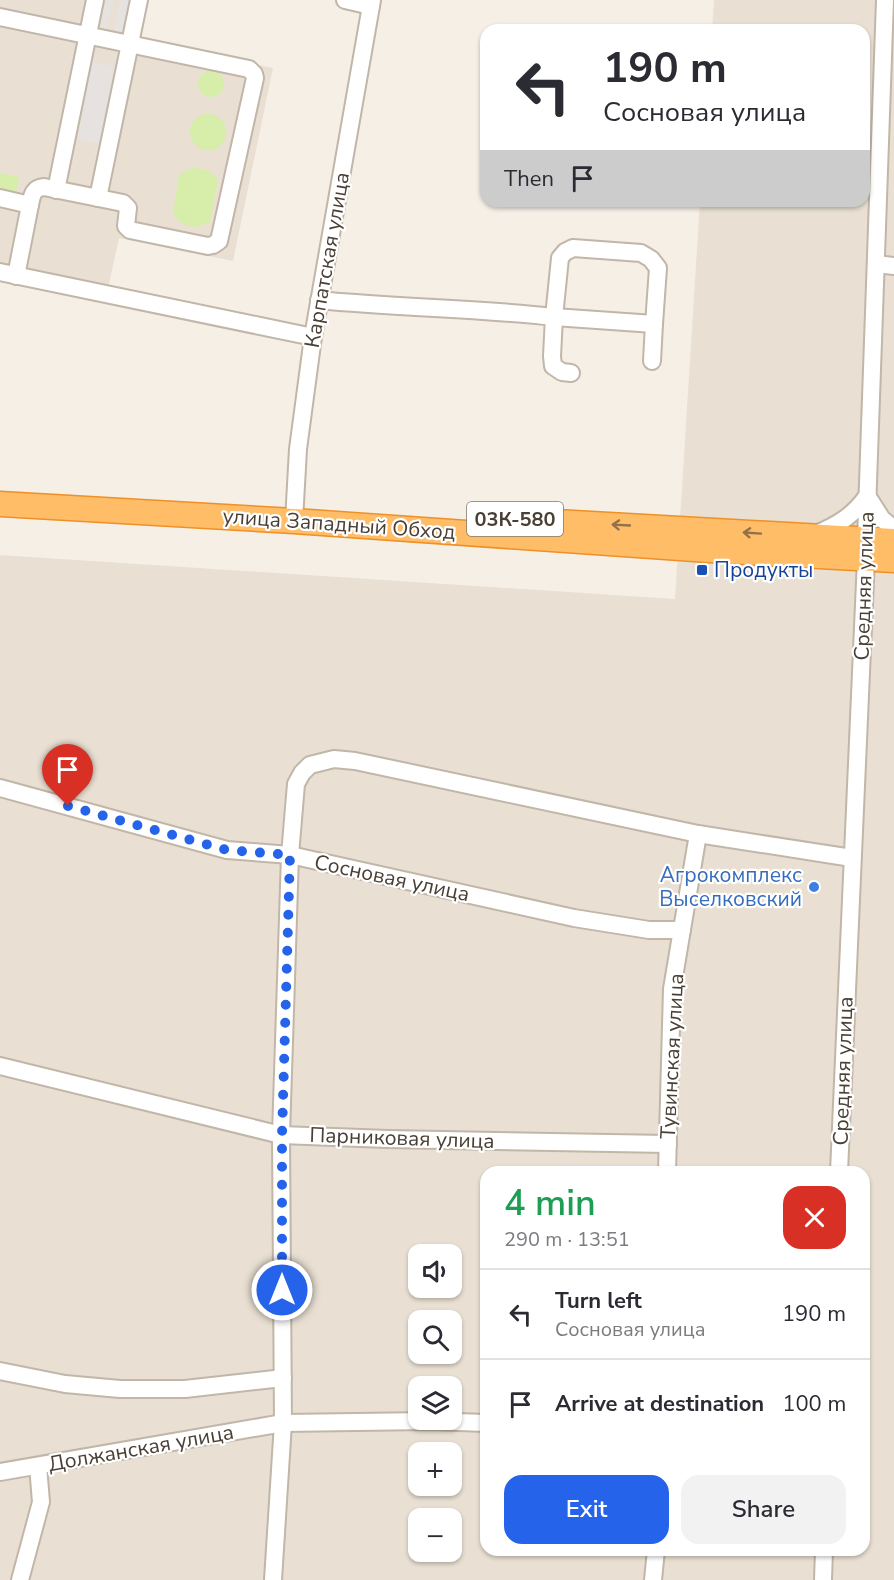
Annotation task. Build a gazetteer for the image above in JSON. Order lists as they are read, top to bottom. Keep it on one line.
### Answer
{"streets":{"highway":["03К-580","улица Западный Обход"],"street":["Карпатская улица","Средняя улица","Сосновая улица","Тувинская улица","Парниковая улица","Должанская улица"]},"crossings":[["Карпатская улица","улица Западный Обход"],["улица Западный Обход","Средняя улица"],["Сосновая улица","Тувинская улица"],["Тувинская улица","Парниковая улица"]],"places":{"transit":["Продукты"],"other":["Агрокомплекс Выселковский"]},"page":{"turn":["190 m","Сосновая улица"],"then":"Then","heading":["4 min","290 m · 13:51"],"map_buttons":["+","−"],"list":[{"name":"Turn left","note":"Сосновая улица","value":"190 m"},{"name":"Arrive at destination","value":"100 m"}],"buttons":["Exit","Share"]}}
